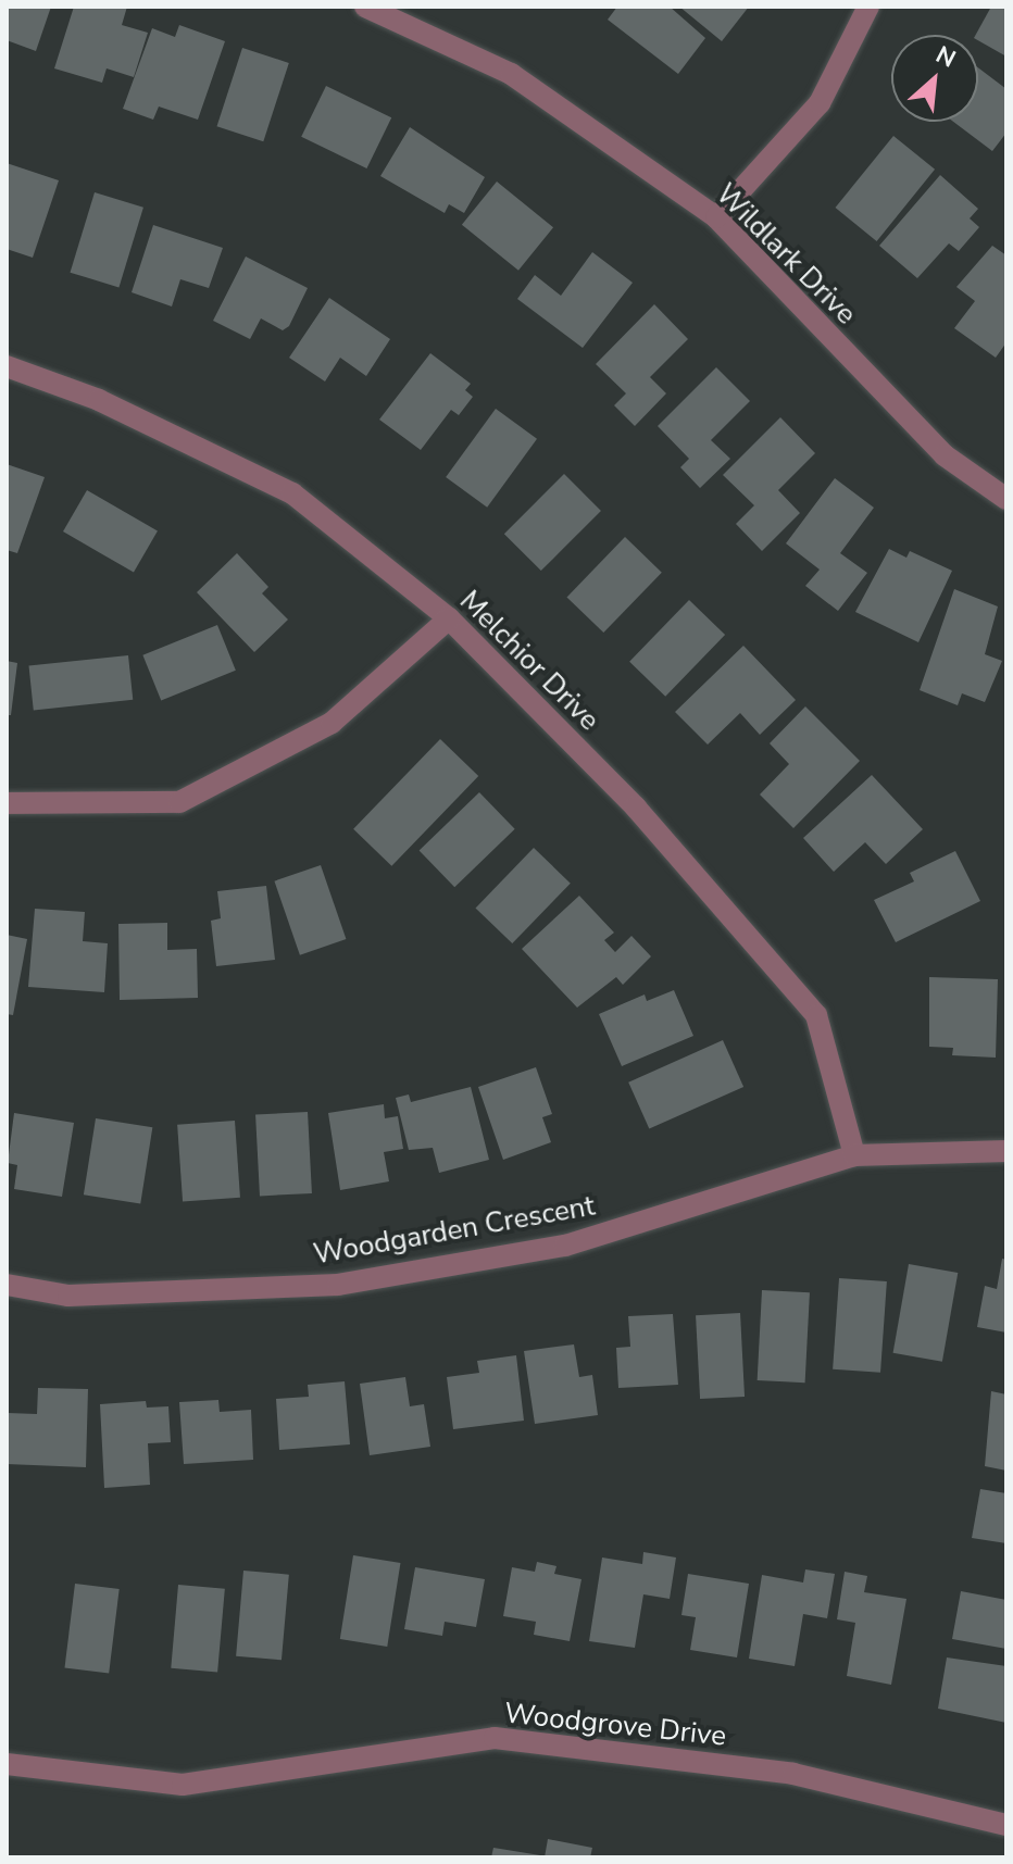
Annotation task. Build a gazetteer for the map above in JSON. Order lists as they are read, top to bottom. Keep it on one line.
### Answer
{"streets":{"street":["Wildlark Drive","Melchior Drive","Woodgarden Crescent","Woodgrove Drive"]},"crossings":[["Melchior Drive","Woodgarden Crescent"]],"north":"top right"}
